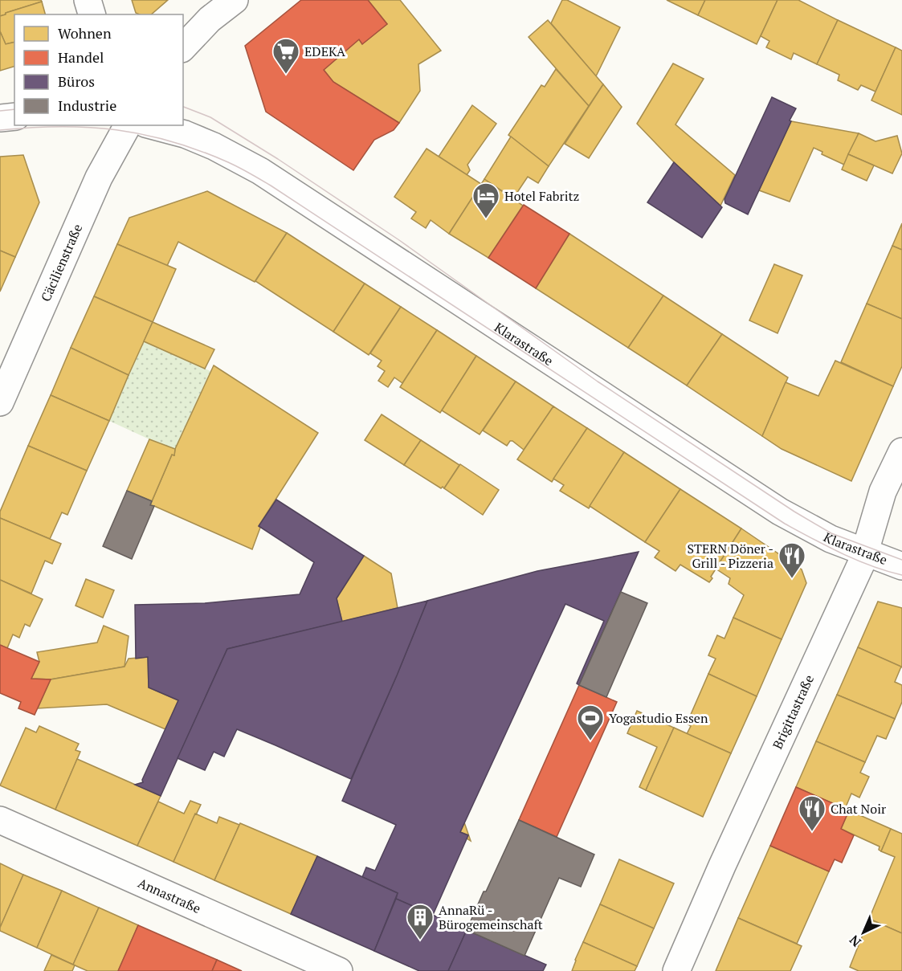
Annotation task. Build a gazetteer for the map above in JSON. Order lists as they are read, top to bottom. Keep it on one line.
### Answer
{"streets":{"street":["Cäcilienstraße","Klarastraße","Brigittastraße","Annastraße"]},"crossings":[["Klarastraße","Brigittastraße"]],"places":{"supermarket":["EDEKA"],"hotel":["Hotel Fabritz"],"restaurant":["STERN Döner - Grill - Pizzeria","Chat Noir"],"sports":["Yogastudio Essen"],"building":["AnnaRü - Bürogemeinschaft"]},"legend":["Wohnen","Handel","Büros","Industrie"],"north":"bottom left"}
